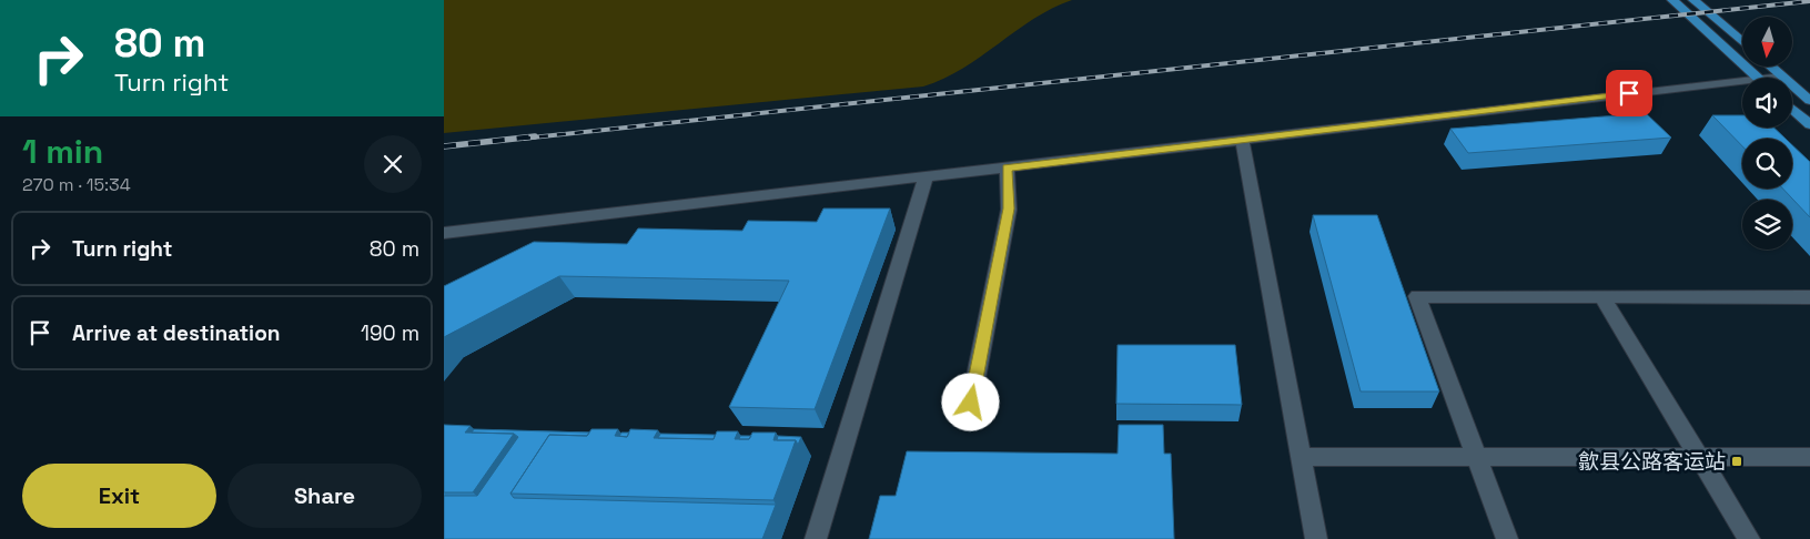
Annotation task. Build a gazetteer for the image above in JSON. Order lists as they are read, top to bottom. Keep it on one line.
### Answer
{"places":{"transit":["歙县公路客运站"]},"north":"bottom","page":{"turn":["80 m","Turn right"],"heading":["1 min","270 m · 15:34"],"list":[{"name":"Turn right","value":"80 m"},{"name":"Arrive at destination","value":"190 m"}],"buttons":["Exit","Share"]}}
